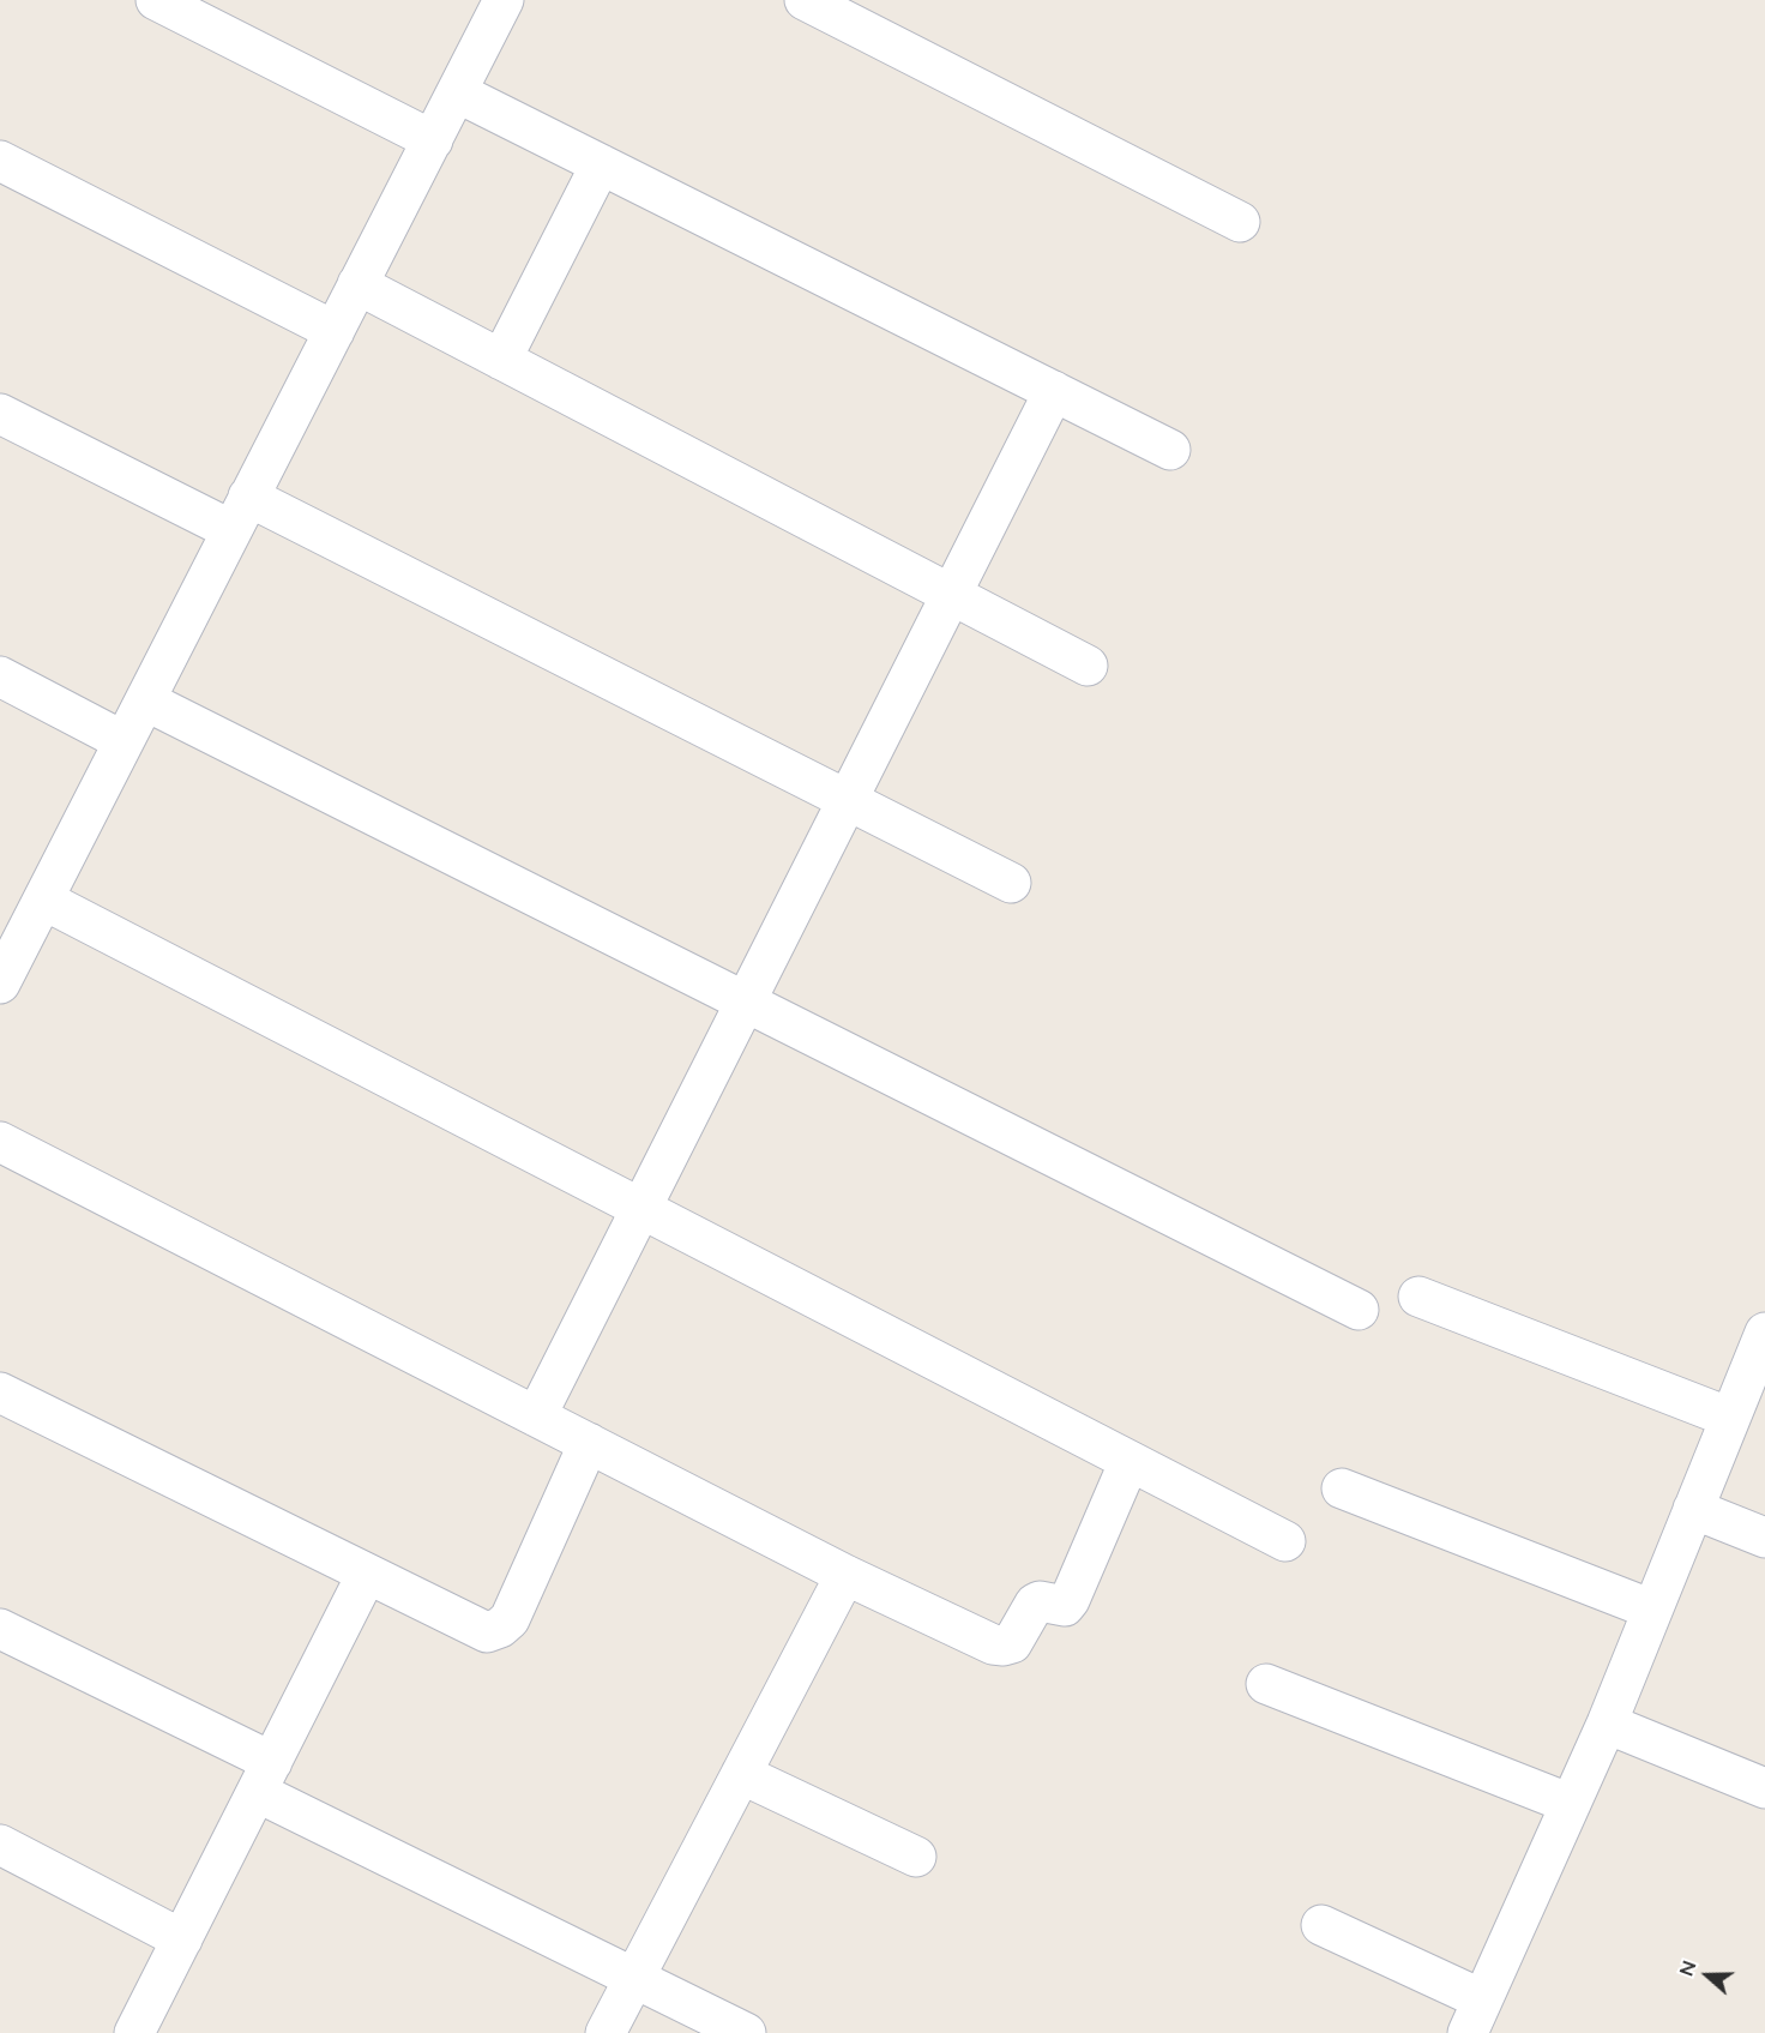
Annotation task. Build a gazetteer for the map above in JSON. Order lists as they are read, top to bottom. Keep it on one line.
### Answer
{"north":"left"}
